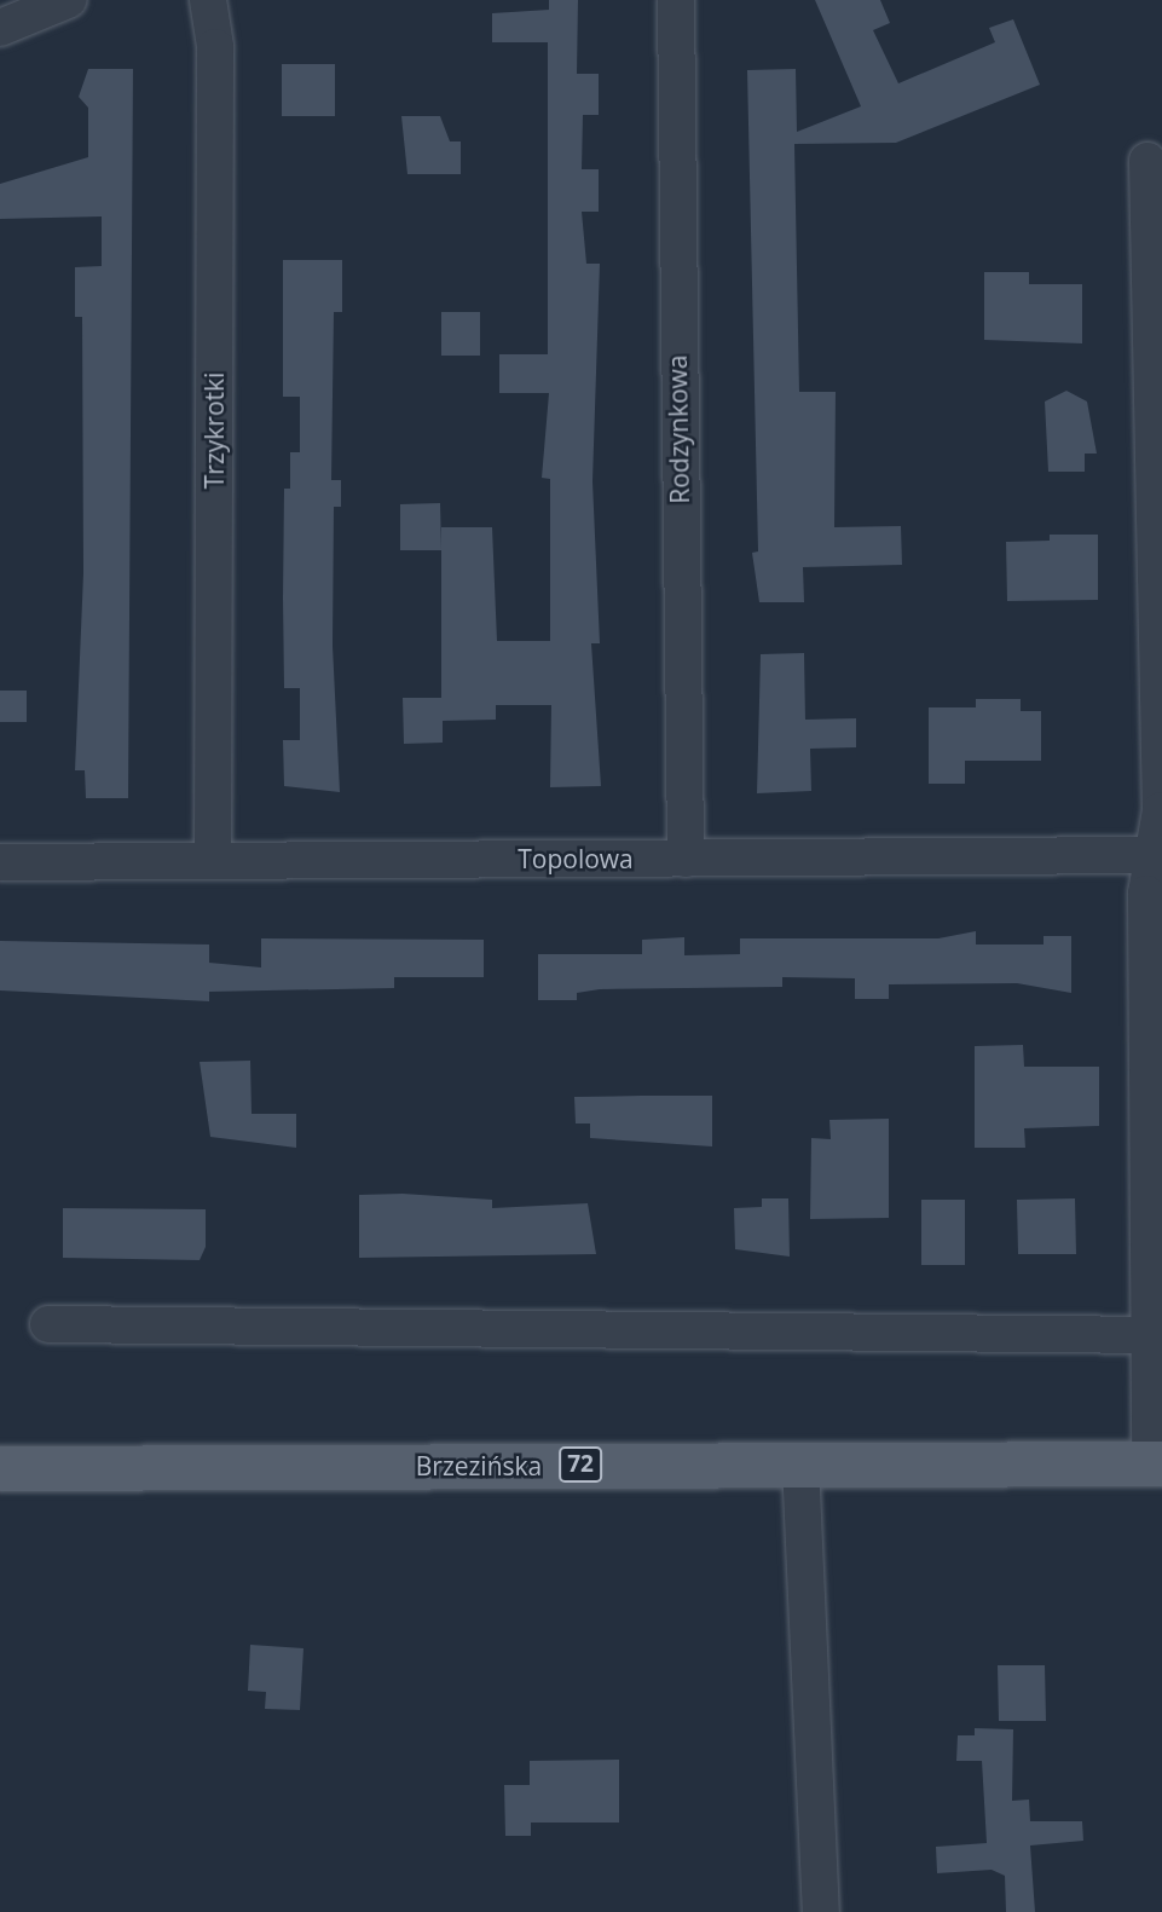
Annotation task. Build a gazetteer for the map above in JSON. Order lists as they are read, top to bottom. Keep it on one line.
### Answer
{"streets":{"main road":["72","Brzezińska"],"street":["Rodzynkowa","Trzykrotki","Topolowa"]},"crossings":[["Rodzynkowa","Topolowa"],["Trzykrotki","Topolowa"]]}
